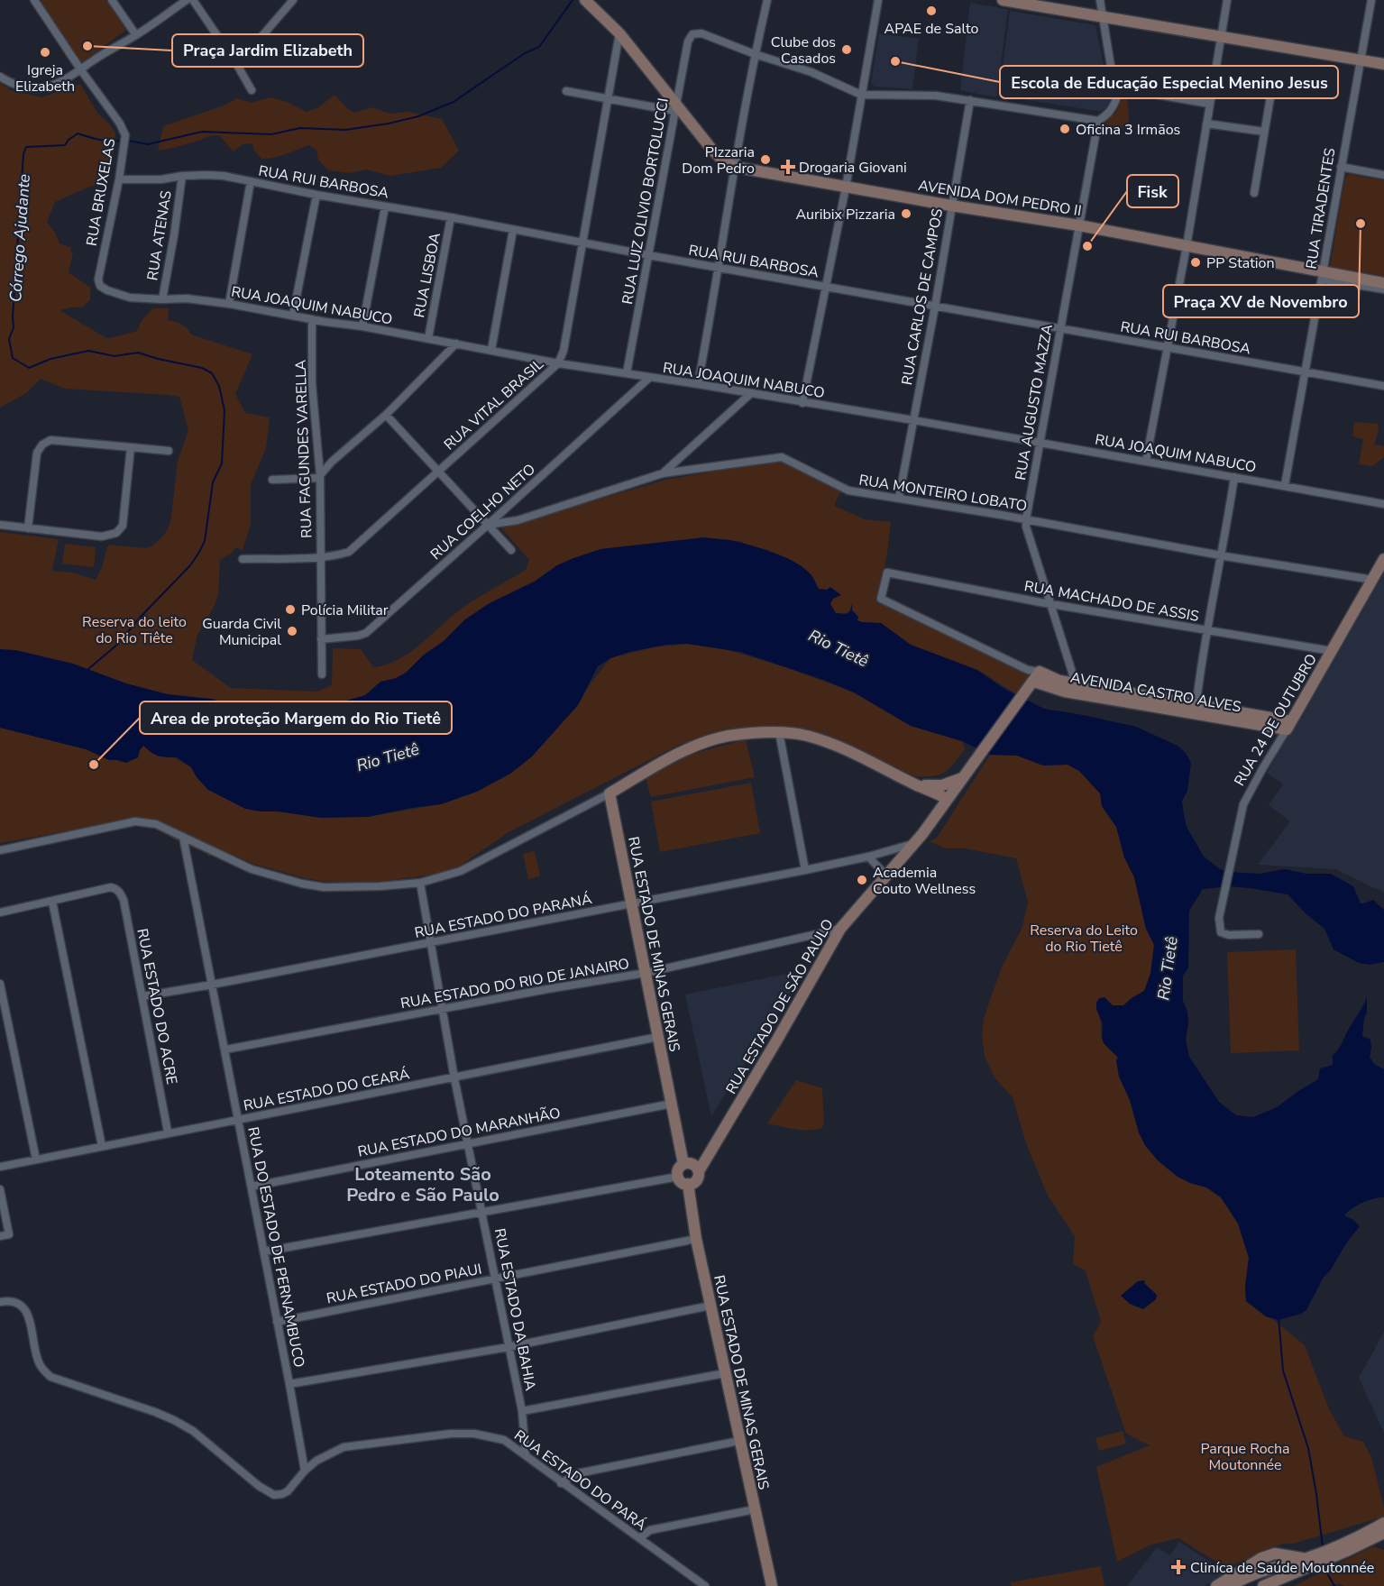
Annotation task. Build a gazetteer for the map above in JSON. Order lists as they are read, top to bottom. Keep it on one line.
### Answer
{"streets":{"street":["RUA RUI BARBOSA","RUA BRUXELAS","AVENIDA DOM PEDRO II","RUA LUIZ OLIVIO BORTOLUCCI","RUA TIRADENTES","RUA ATENAS","RUA LISBOA","RUA CARLOS DE CAMPOS","RUA JOAQUIM NABUCO","RUA AUGUSTO MAZZA","RUA VITAL BRASIL","RUA FAGUNDES VARELLA","RUA MONTEIRO LOBATO","RUA COELHO NETO","RUA MACHADO DE ASSIS","AVENIDA CASTRO ALVES","RUA 24 DE OUTUBRO","RUA ESTADO DO PARANÁ","RUA ESTADO DE MINAS GERAIS","RUA ESTADO DO RIO DE JANAIRO","RUA ESTADO DO ACRE","RUA ESTADO DE SÃO PAULO","RUA ESTADO DO CEARÁ","RUA ESTADO DO MARANHÃO","RUA DO ESTADO DE PERNAMBUCO","RUA ESTADO DO PIAUI","RUA ESTADO DA BAHIA","RUA ESTADO DO PARÁ"]},"crossings":[["RUA RUI BARBOSA","RUA BRUXELAS"],["RUA RUI BARBOSA","RUA LUIZ OLIVIO BORTOLUCCI"],["RUA RUI BARBOSA","RUA TIRADENTES"],["RUA RUI BARBOSA","RUA ATENAS"],["RUA RUI BARBOSA","RUA LISBOA"],["RUA RUI BARBOSA","RUA CARLOS DE CAMPOS"],["RUA RUI BARBOSA","RUA AUGUSTO MAZZA"],["RUA RUI BARBOSA","RUA VITAL BRASIL"],["RUA BRUXELAS","RUA JOAQUIM NABUCO"],["AVENIDA DOM PEDRO II","RUA LUIZ OLIVIO BORTOLUCCI"],["AVENIDA DOM PEDRO II","RUA TIRADENTES"],["AVENIDA DOM PEDRO II","RUA CARLOS DE CAMPOS"],["AVENIDA DOM PEDRO II","RUA AUGUSTO MAZZA"],["AVENIDA DOM PEDRO II","RUA VITAL BRASIL"],["RUA LUIZ OLIVIO BORTOLUCCI","RUA JOAQUIM NABUCO"],["RUA TIRADENTES","RUA JOAQUIM NABUCO"],["RUA ATENAS","RUA JOAQUIM NABUCO"],["RUA LISBOA","RUA JOAQUIM NABUCO"],["RUA CARLOS DE CAMPOS","RUA JOAQUIM NABUCO"],["RUA CARLOS DE CAMPOS","RUA MONTEIRO LOBATO"],["RUA JOAQUIM NABUCO","RUA AUGUSTO MAZZA"],["RUA JOAQUIM NABUCO","RUA VITAL BRASIL"],["RUA JOAQUIM NABUCO","RUA FAGUNDES VARELLA"],["RUA JOAQUIM NABUCO","RUA COELHO NETO"],["RUA AUGUSTO MAZZA","RUA MONTEIRO LOBATO"],["RUA AUGUSTO MAZZA","RUA MACHADO DE ASSIS"],["RUA AUGUSTO MAZZA","AVENIDA CASTRO ALVES"],["RUA VITAL BRASIL","RUA FAGUNDES VARELLA"],["RUA FAGUNDES VARELLA","RUA COELHO NETO"],["RUA MONTEIRO LOBATO","RUA COELHO NETO"],["RUA MONTEIRO LOBATO","RUA 24 DE OUTUBRO"],["RUA MACHADO DE ASSIS","AVENIDA CASTRO ALVES"],["RUA MACHADO DE ASSIS","RUA 24 DE OUTUBRO"],["AVENIDA CASTRO ALVES","RUA 24 DE OUTUBRO"],["AVENIDA CASTRO ALVES","RUA ESTADO DE SÃO PAULO"],["RUA ESTADO DO PARANÁ","RUA ESTADO DE MINAS GERAIS"],["RUA ESTADO DO PARANÁ","RUA ESTADO DO ACRE"],["RUA ESTADO DO PARANÁ","RUA ESTADO DE SÃO PAULO"],["RUA ESTADO DO PARANÁ","RUA DO ESTADO DE PERNAMBUCO"],["RUA ESTADO DO PARANÁ","RUA ESTADO DA BAHIA"],["RUA ESTADO DE MINAS GERAIS","RUA ESTADO DO RIO DE JANAIRO"],["RUA ESTADO DE MINAS GERAIS","RUA ESTADO DE SÃO PAULO"],["RUA ESTADO DE MINAS GERAIS","RUA ESTADO DO CEARÁ"],["RUA ESTADO DE MINAS GERAIS","RUA ESTADO DO MARANHÃO"],["RUA ESTADO DE MINAS GERAIS","RUA ESTADO DO PIAUI"],["RUA ESTADO DO RIO DE JANAIRO","RUA ESTADO DE SÃO PAULO"],["RUA ESTADO DO RIO DE JANAIRO","RUA DO ESTADO DE PERNAMBUCO"],["RUA ESTADO DO RIO DE JANAIRO","RUA ESTADO DA BAHIA"],["RUA ESTADO DO ACRE","RUA ESTADO DO CEARÁ"],["RUA ESTADO DO CEARÁ","RUA DO ESTADO DE PERNAMBUCO"],["RUA ESTADO DO CEARÁ","RUA ESTADO DA BAHIA"],["RUA ESTADO DO MARANHÃO","RUA DO ESTADO DE PERNAMBUCO"],["RUA ESTADO DO MARANHÃO","RUA ESTADO DA BAHIA"],["RUA DO ESTADO DE PERNAMBUCO","RUA ESTADO DO PIAUI"],["RUA DO ESTADO DE PERNAMBUCO","RUA ESTADO DO PARÁ"],["RUA ESTADO DO PIAUI","RUA ESTADO DA BAHIA"],["RUA ESTADO DA BAHIA","RUA ESTADO DO PARÁ"]],"districts":["Loteamento São Pedro e São Paulo"],"water":["Córrego Ajudante","Rio Tietê"],"parks":["Reserva do leito do Rio Tiête","Reserva do Leito do Rio Tietê","Parque Rocha Moutonnée"],"places":{"other":["APAE de Salto","Praça Jardim Elizabeth","Clube dos Casados","Igreja Elizabeth","Escola de Educação Especial Menino Jesus","Oficina 3 Irmãos","PIzzaria Dom Pedro","Auribix Pizzaria","Praça XV de Novembro","Fisk","PP Station","Polícia Militar","Guarda Civil Municipal","Area de proteção Margem do Rio Tietê","Academia Couto Wellness"],"health":["Drogaria Giovani","Cliníca de Saúde Moutonnée"]}}
